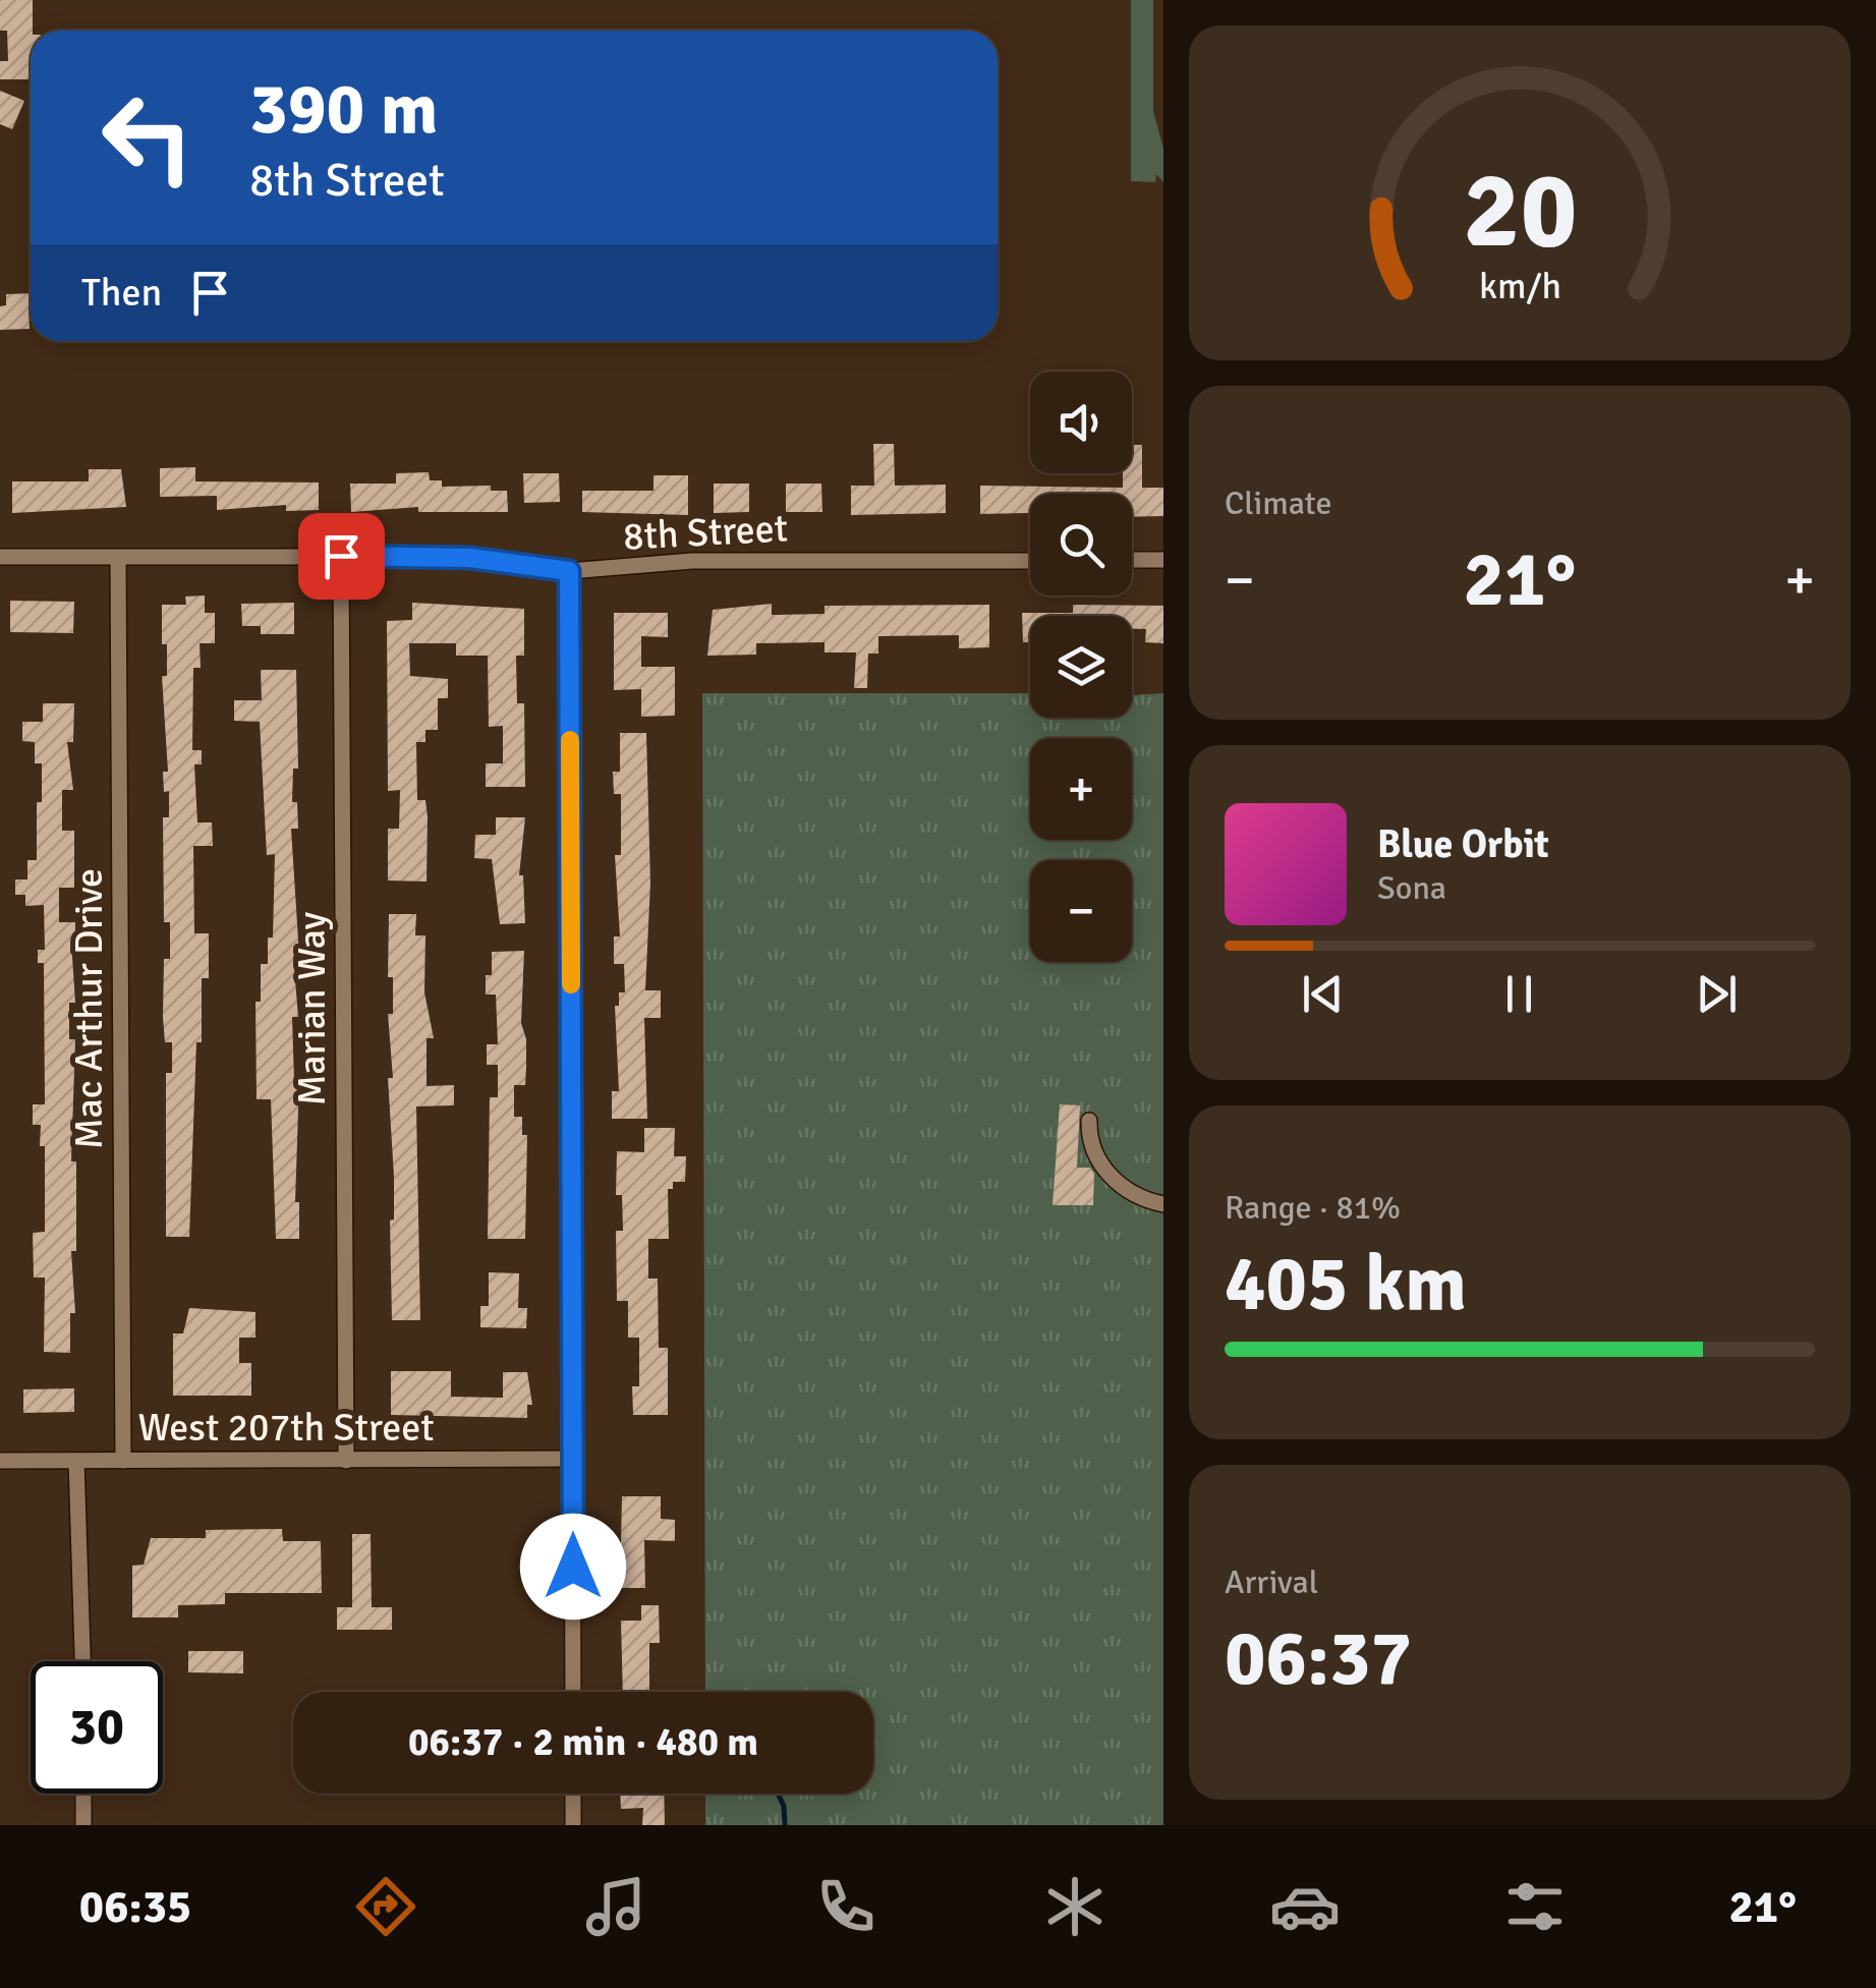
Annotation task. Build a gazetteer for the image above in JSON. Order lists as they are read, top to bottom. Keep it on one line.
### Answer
{"streets":{"street":["8th Street","Mac Arthur Drive","Marian Way","West 207th Street"]},"crossings":[["8th Street","Mac Arthur Drive"],["8th Street","Marian Way"],["Mac Arthur Drive","West 207th Street"],["Marian Way","West 207th Street"]],"page":{"turn":["390 m","8th Street"],"then":"Then","map_buttons":["+","−"],"tile":["Climate",["Range · 81%","405 km"],["Arrival","06:37"]],"heat":["−","21°","+"],"song":["Blue Orbit","Sona"],"limit":"30","trip":"06:37 · 2 min · 480 m","tabs":["06:35","21°"],"gauge":["20","km/h"]}}
